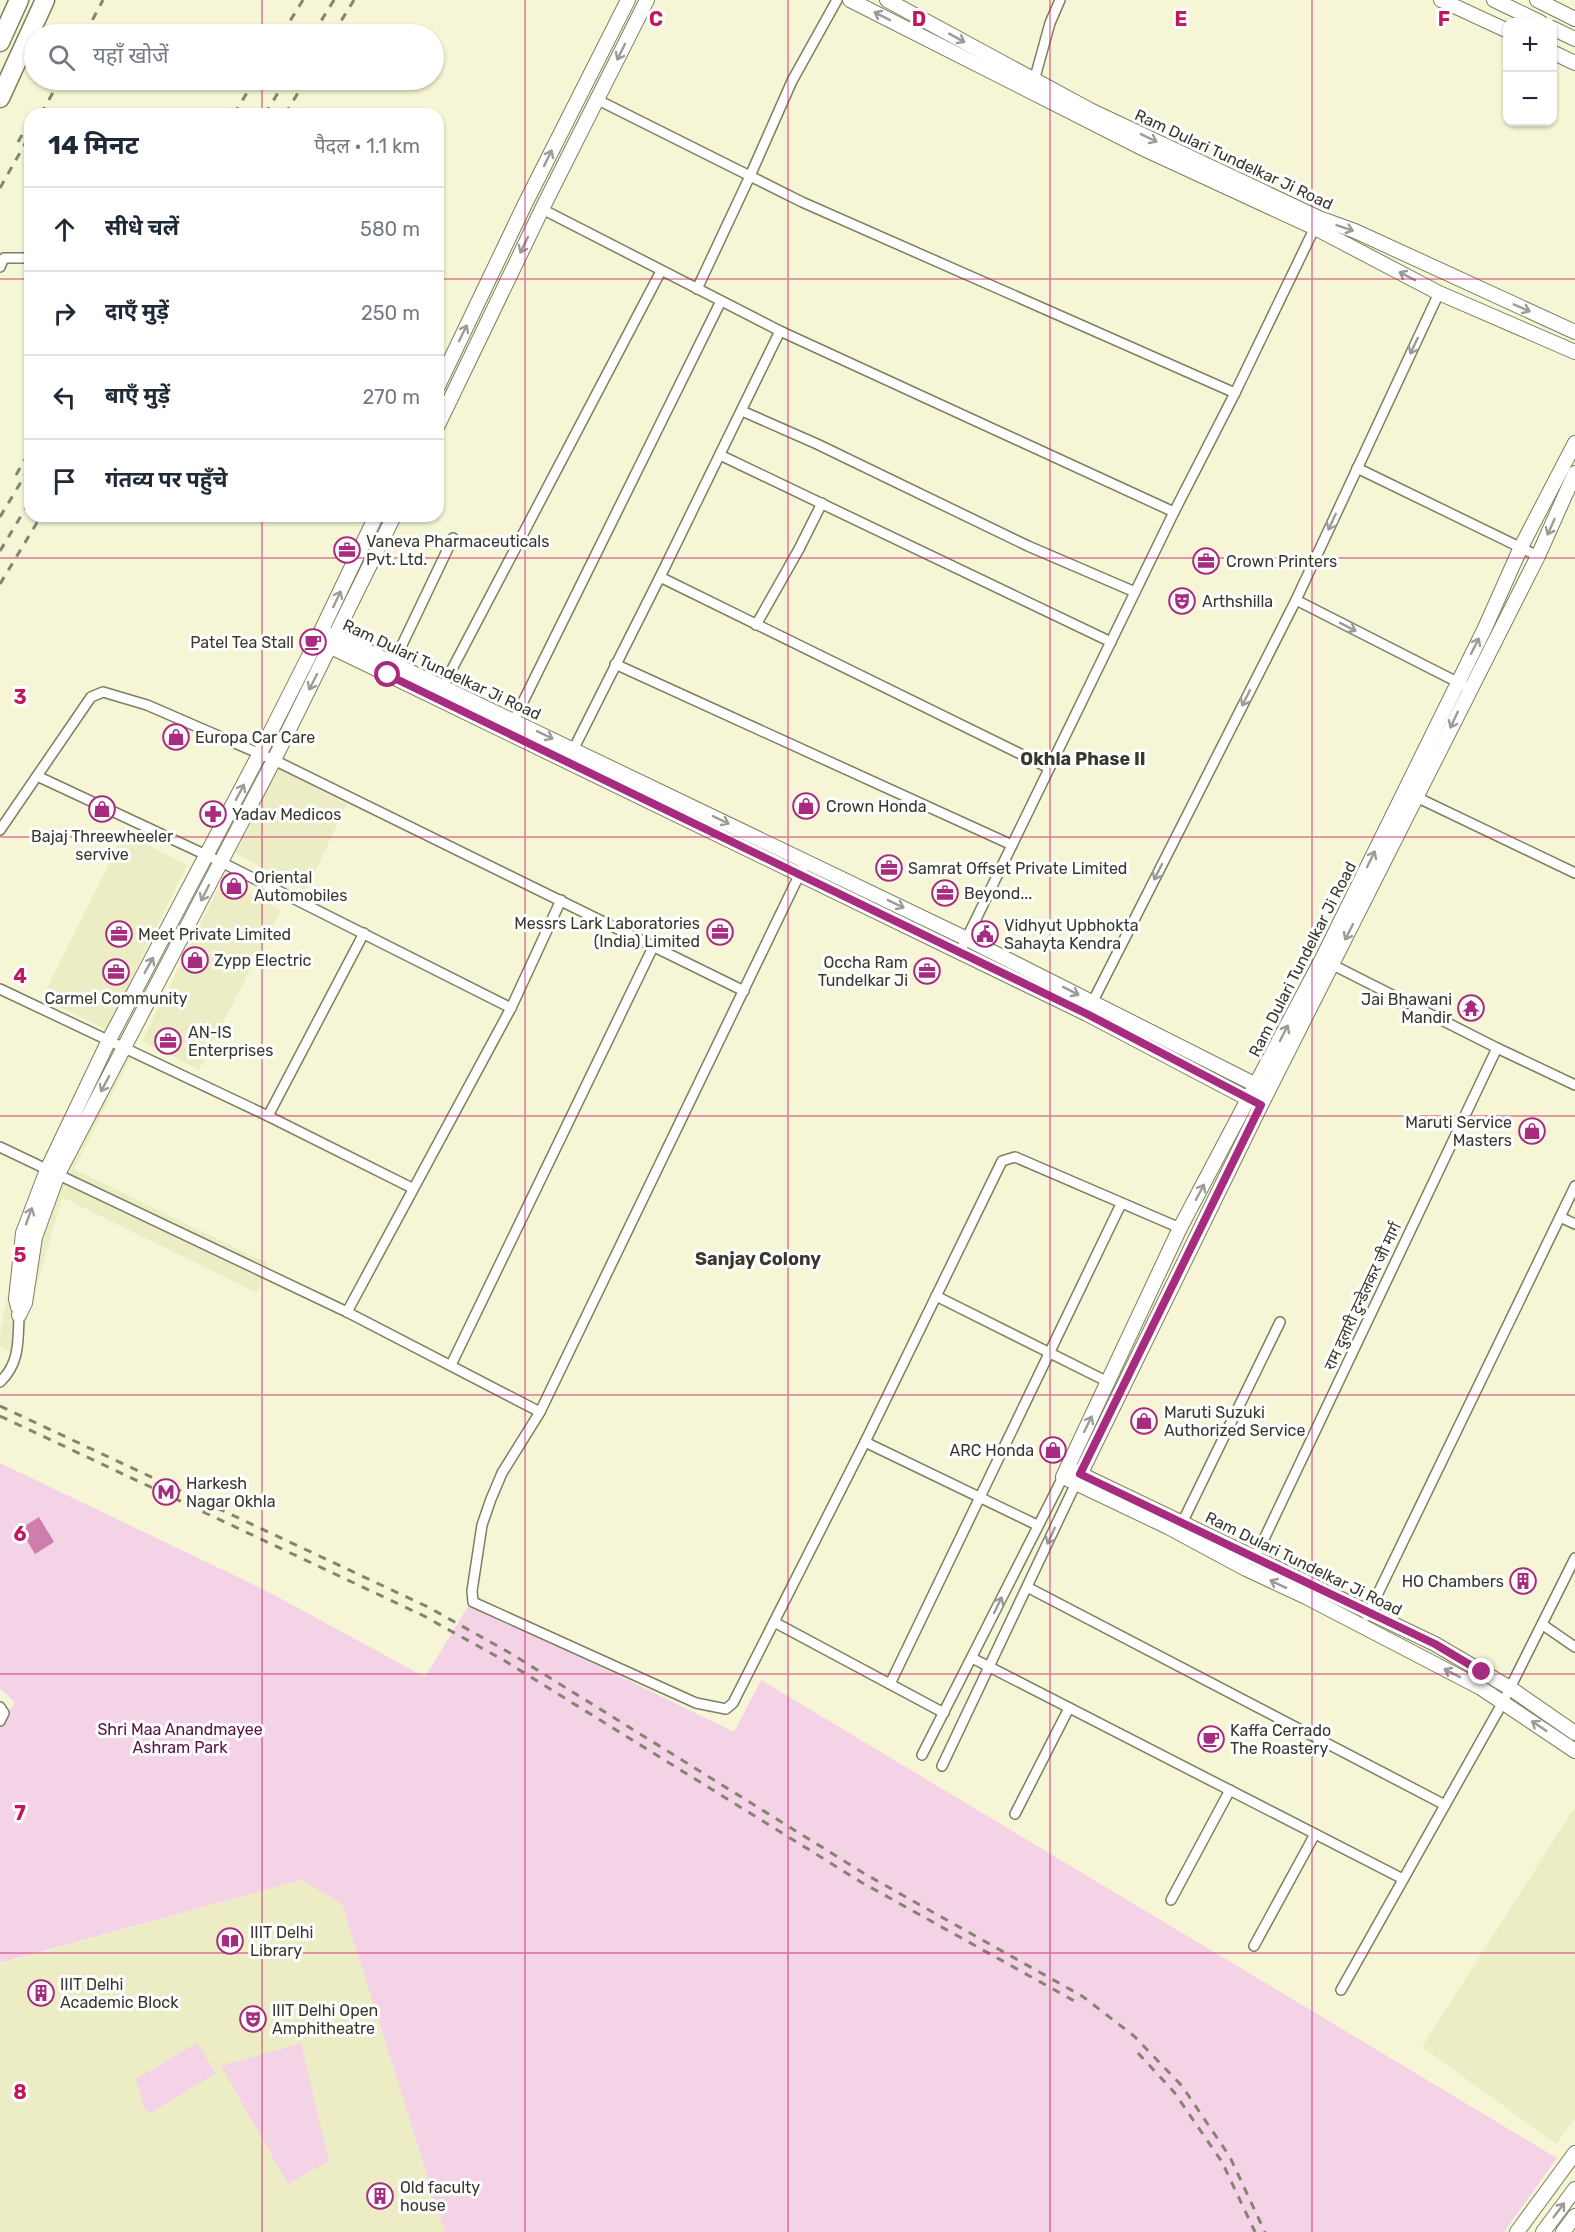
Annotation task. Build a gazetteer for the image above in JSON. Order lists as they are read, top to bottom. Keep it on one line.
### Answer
{"streets":{"street":["Ram Dulari Tundelkar Ji Road","राम दुलारी टुन्डेलकर जी मार्ग"]},"crossings":[["Ram Dulari Tundelkar Ji Road","राम दुलारी टुन्डेलकर जी मार्ग"]],"districts":["Okhla Phase II","Sanjay Colony"],"parks":["Shri Maa Anandmayee Ashram Park"],"places":{"office":["Vaneva Pharmaceuticals Pvt. Ltd.","Crown Printers","Samrat Offset Private Limited","Beyond...","Messrs Lark Laboratories (India) Limited","Meet Private Limited","Occha Ram Tundelkar Ji","Carmel Community","AN-IS Enterprises"],"theatre":["Arthshilla","IIIT Delhi Open Amphitheatre"],"cafe":["Patel Tea Stall","Kaffa Cerrado The Roastery"],"shop":["Europa Car Care","Crown Honda","Bajaj Threewheeler servive","Oriental Automobiles","Zypp Electric","Maruti Service Masters","Maruti Suzuki Authorized Service","ARC Honda"],"pharmacy":["Yadav Medicos"],"public building":["Vidhyut Upbhokta Sahayta Kendra"],"temple":["Jai Bhawani Mandir"],"metro station":["Harkesh Nagar Okhla"],"building":["HO Chambers","IIIT Delhi Academic Block","Old faculty house"],"library":["IIIT Delhi Library"]},"page":{"map_buttons":["+","−"],"search":"यहाँ खोजें","heading":["14 मिनट","पैदल · 1.1 km"],"list":[["सीधे चलें","580 m"],["दाएँ मुड़ें","250 m"],["बाएँ मुड़ें","270 m"],"गंतव्य पर पहुँचे"]},"grid":{"columns":["C","D","E","F"],"rows":["3","4","5","6","7","8"]}}
